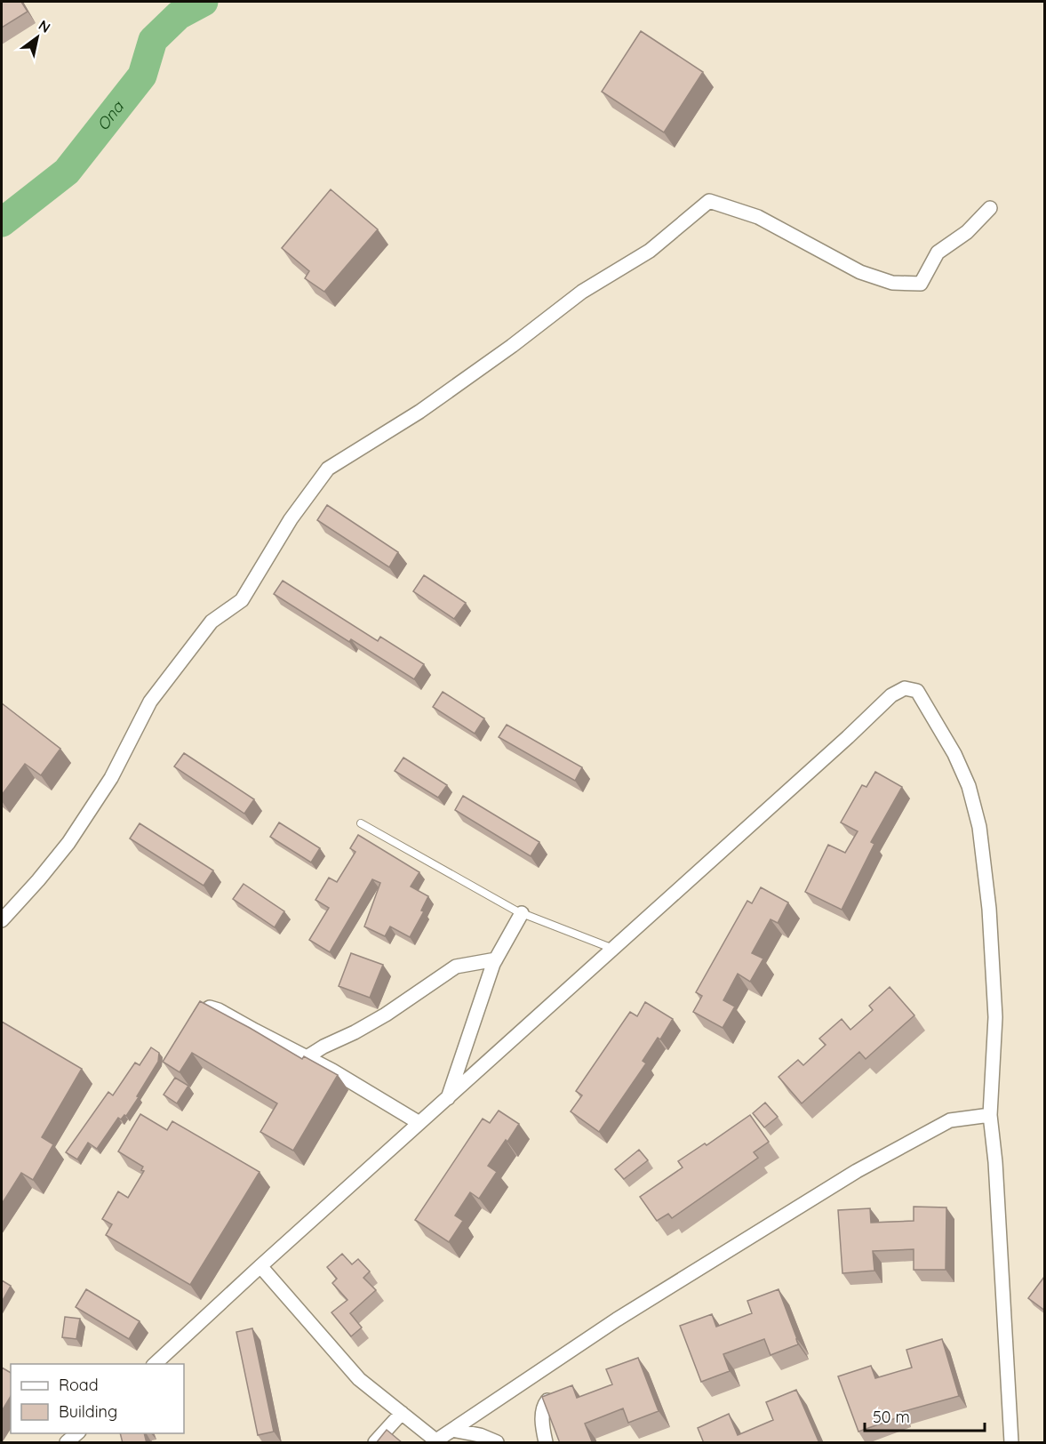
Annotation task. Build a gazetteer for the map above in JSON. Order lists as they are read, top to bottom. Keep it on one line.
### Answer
{"water":["Ona"],"legend":["Road","Building"],"scale_bar":"50 m","north":"top right"}
